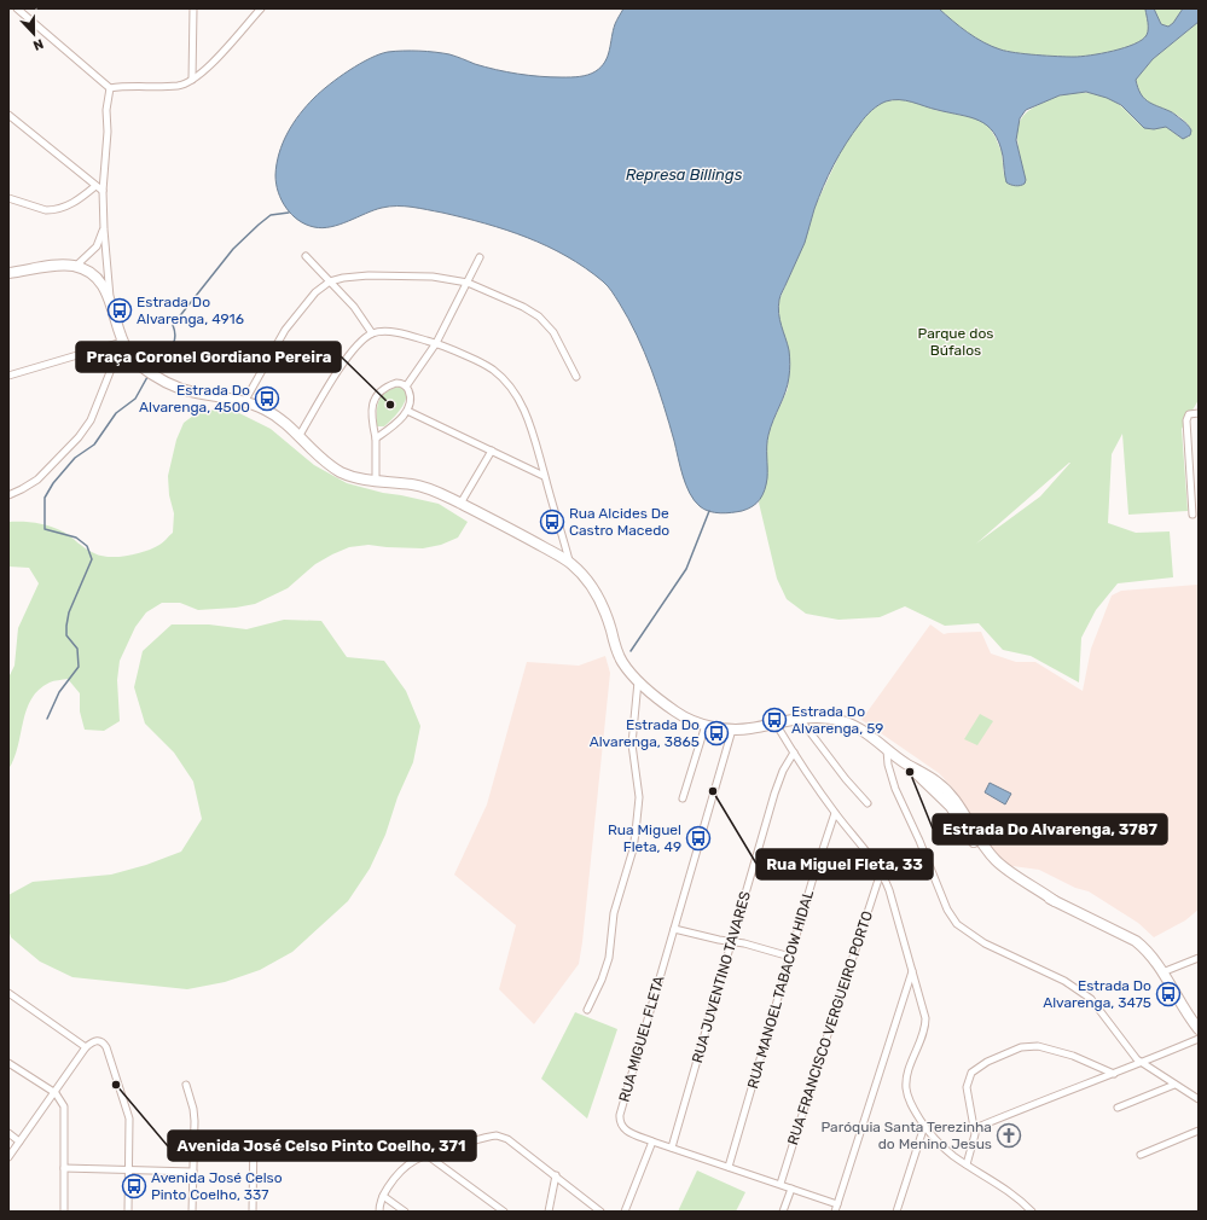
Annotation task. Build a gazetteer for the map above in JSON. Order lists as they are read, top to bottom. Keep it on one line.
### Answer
{"streets":{"street":["RUA JUVENTINO TAVARES","RUA MANOEL TABACOW HIDAL","RUA FRANCISCO VERGUEIRO PORTO","RUA MIGUEL FLETA"]},"crossings":[["RUA JUVENTINO TAVARES","RUA MIGUEL FLETA"],["RUA MANOEL TABACOW HIDAL","RUA MIGUEL FLETA"],["RUA FRANCISCO VERGUEIRO PORTO","RUA MIGUEL FLETA"]],"water":["Represa Billings"],"parks":["Parque dos Búfalos"],"places":{"bus stop":["Estrada Do Alvarenga, 4916","Estrada Do Alvarenga, 4500","Rua Alcides De Castro Macedo","Estrada Do Alvarenga, 59","Estrada Do Alvarenga, 3865","Rua Miguel Fleta, 49","Estrada Do Alvarenga, 3475","Avenida José Celso Pinto Coelho, 337"],"other":["Praça Coronel Gordiano Pereira","Estrada Do Alvarenga, 3787","Rua Miguel Fleta, 33","Avenida José Celso Pinto Coelho, 371"],"church":["Paróquia Santa Terezinha do Menino Jesus"]},"north":"bottom"}
